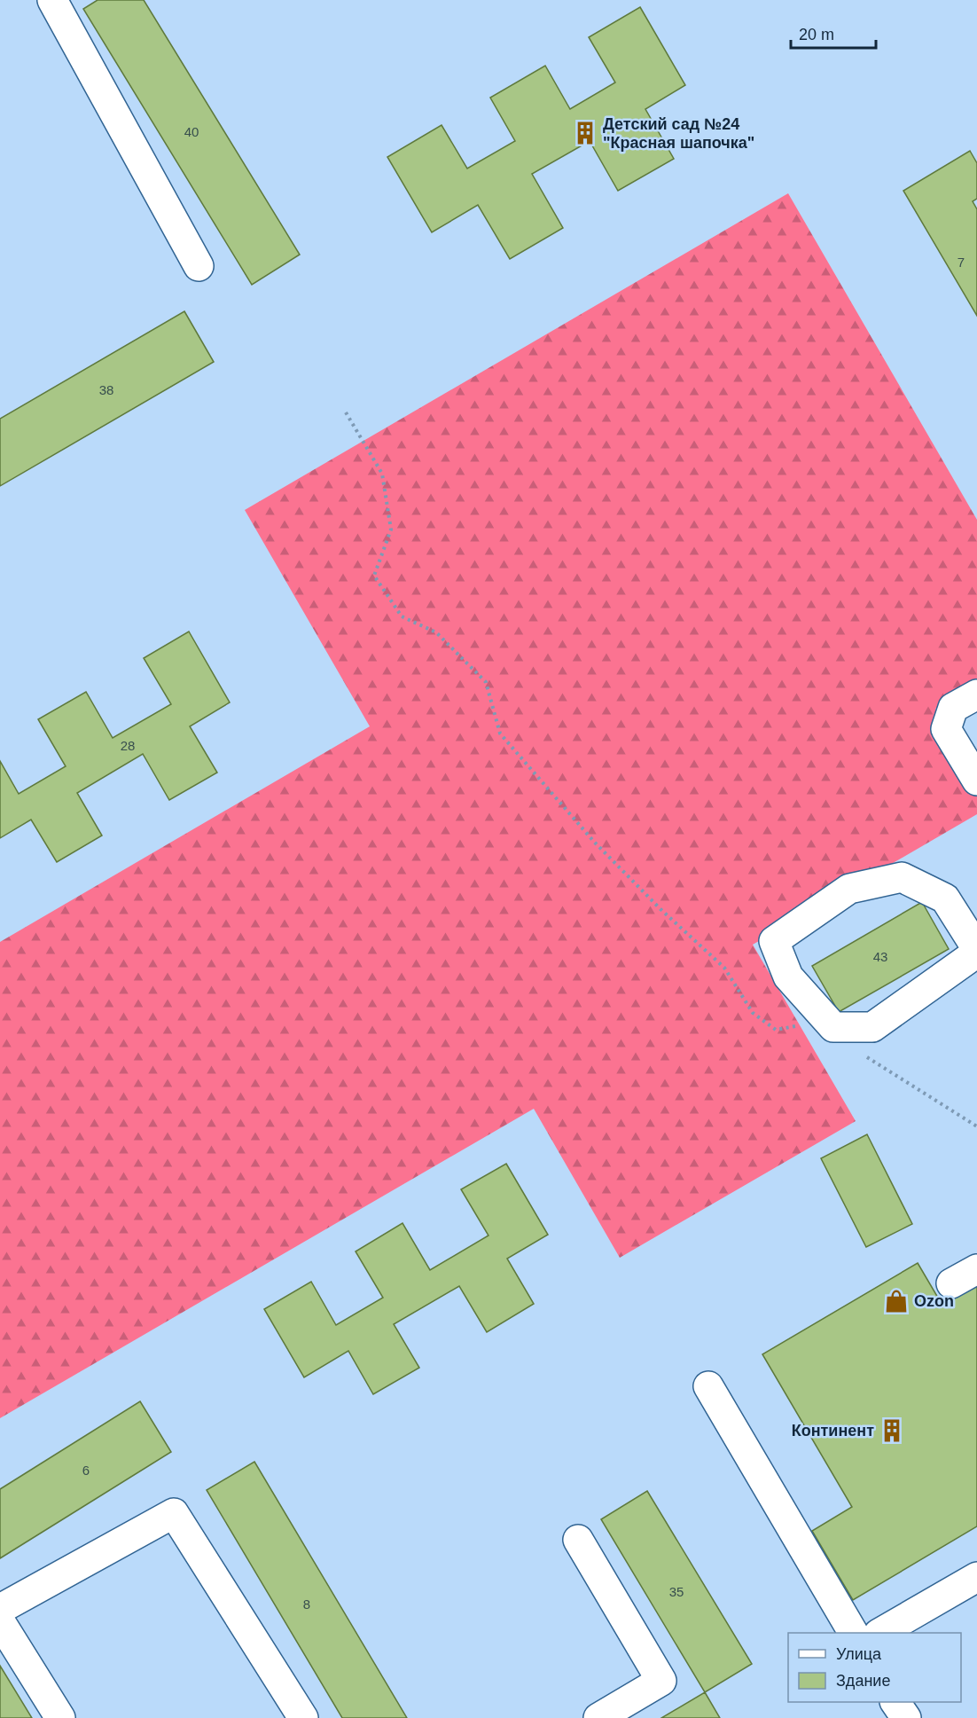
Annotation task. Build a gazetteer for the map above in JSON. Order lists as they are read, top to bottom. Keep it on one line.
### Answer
{"places":{"building":["Детский сад №24 \"Красная шапочка\"","Континент"],"shop":["Ozon"]},"house_numbers":["40","7","38","28","43","6","35","8"],"legend":["Улица","Здание"],"scale_bar":"20 m"}
